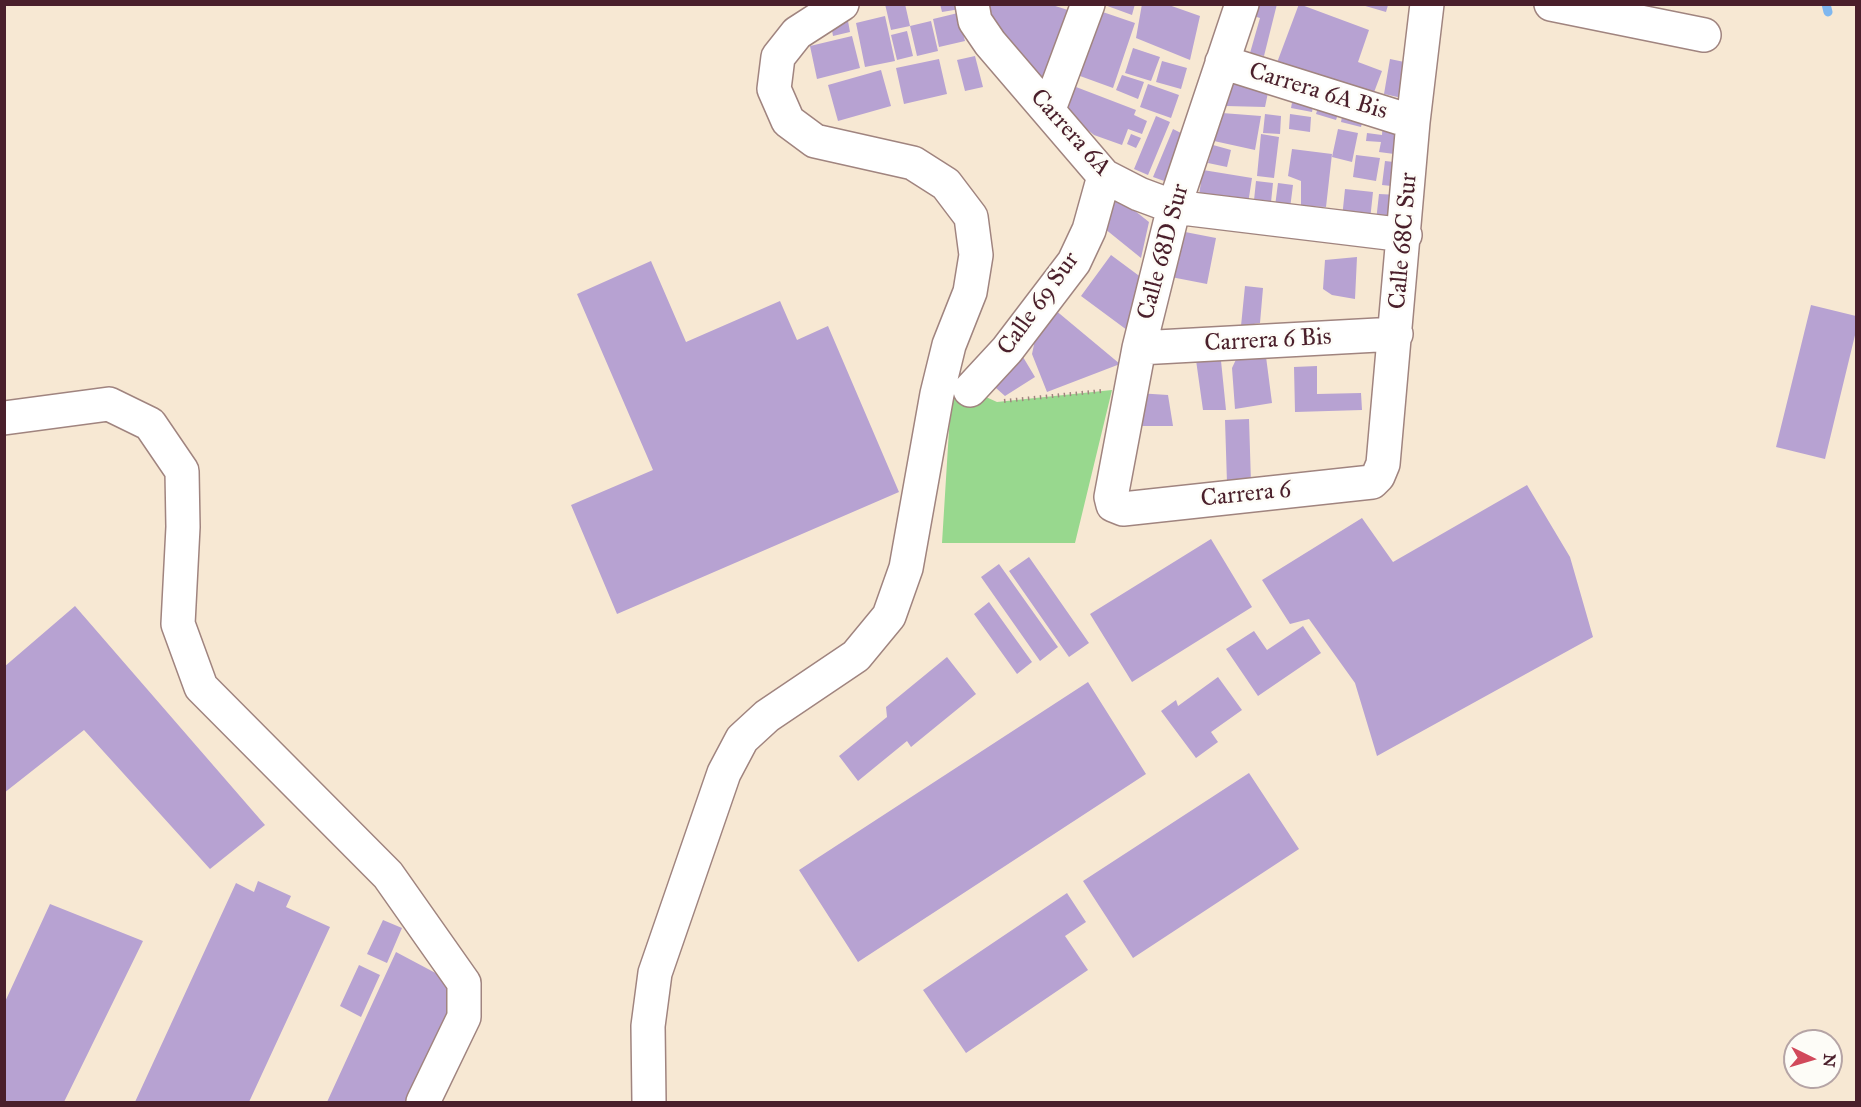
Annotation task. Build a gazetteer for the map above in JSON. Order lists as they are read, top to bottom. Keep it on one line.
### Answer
{"streets":{"street":["Carrera 6A Bis","Carrera 6A","Calle 68C Sur","Calle 68D Sur","Calle 69 Sur","Carrera 6 Bis","Carrera 6"]},"crossings":[["Carrera 6A Bis","Calle 68C Sur"],["Carrera 6A Bis","Calle 68D Sur"],["Carrera 6A","Calle 68C Sur"],["Carrera 6A","Calle 68D Sur"],["Carrera 6A","Calle 69 Sur"],["Calle 68C Sur","Carrera 6 Bis"],["Calle 68C Sur","Carrera 6"],["Calle 68D Sur","Carrera 6 Bis"],["Calle 68D Sur","Carrera 6"]],"north":"right"}
